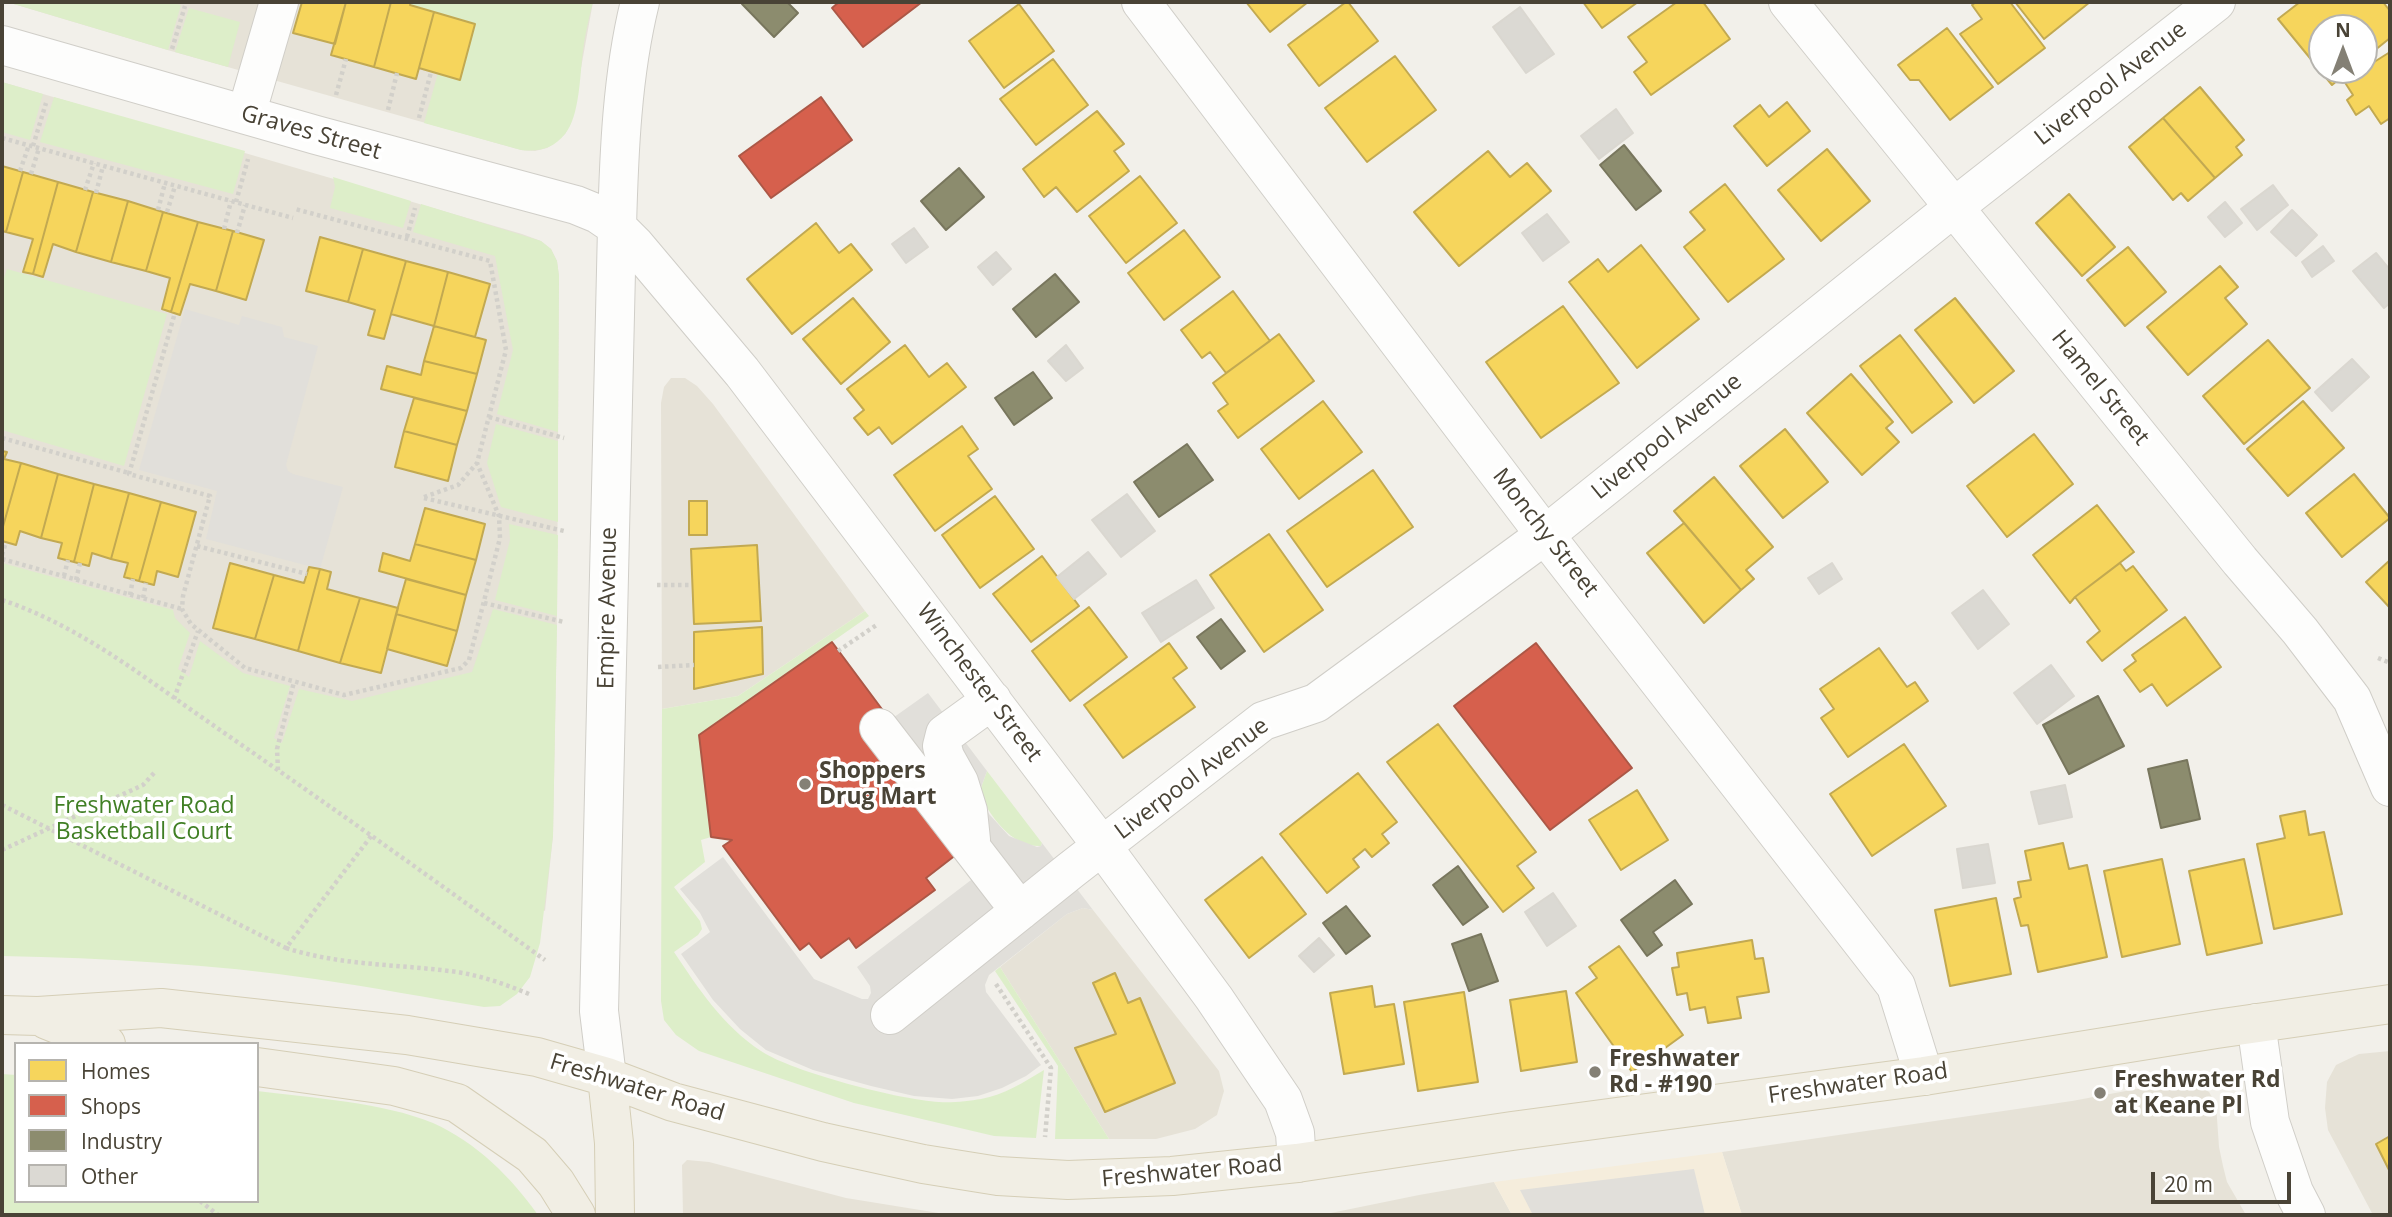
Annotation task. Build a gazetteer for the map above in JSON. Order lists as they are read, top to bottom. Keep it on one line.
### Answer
{"streets":{"main road":["Empire Avenue","Freshwater Road"],"street":["Liverpool Avenue","Graves Street","Hamel Street","Monchy Street","Winchester Street"]},"crossings":[["Liverpool Avenue","Hamel Street"],["Liverpool Avenue","Monchy Street"],["Liverpool Avenue","Winchester Street"],["Graves Street","Empire Avenue"],["Graves Street","Winchester Street"],["Monchy Street","Freshwater Road"],["Empire Avenue","Winchester Street"],["Empire Avenue","Freshwater Road"],["Winchester Street","Freshwater Road"]],"parks":["Freshwater Road Basketball Court"],"places":["Shoppers Drug Mart","Freshwater Rd - #190","Freshwater Rd at Keane Pl"],"legend":["Homes","Shops","Industry","Other"],"scale_bar":"20 m","north":"top"}
